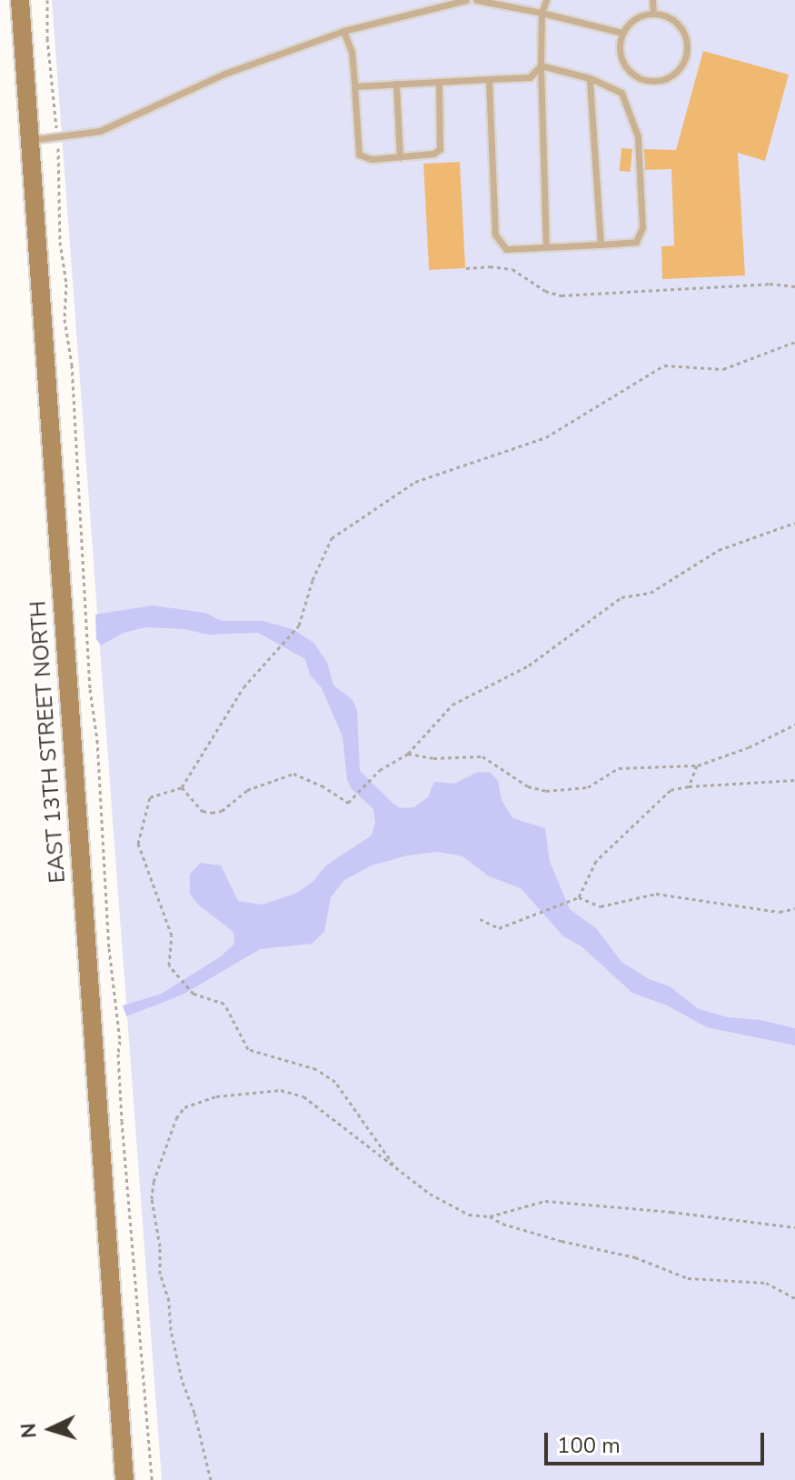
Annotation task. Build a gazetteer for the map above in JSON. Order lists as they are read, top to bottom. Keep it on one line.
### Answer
{"streets":{"main road":["EAST 13TH STREET NORTH"]},"scale_bar":"100 m","north":"left"}
